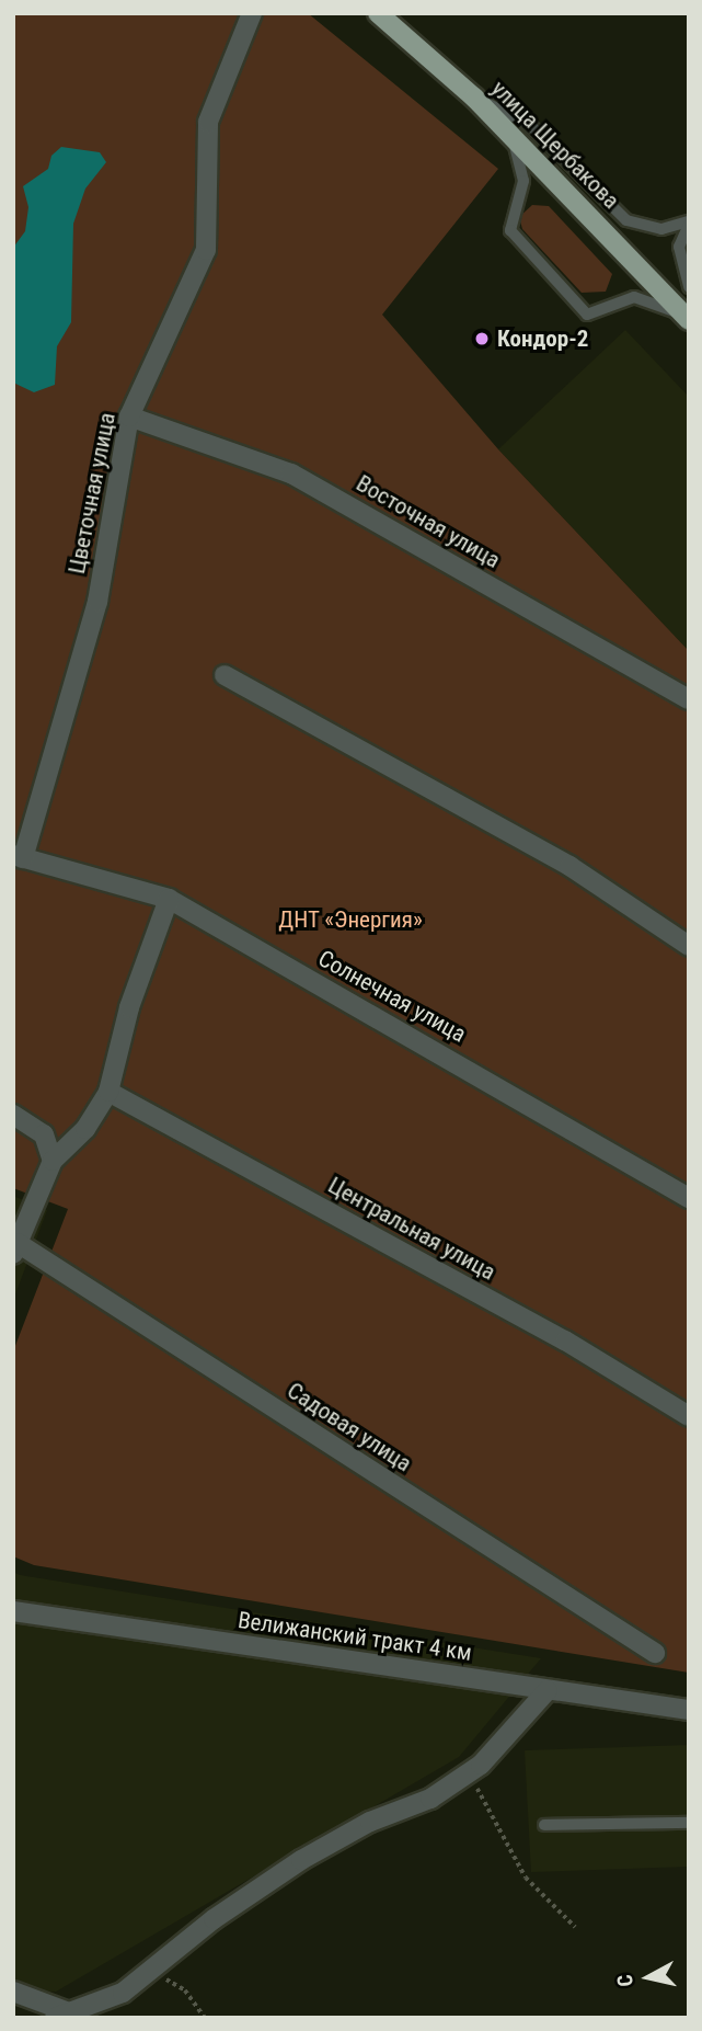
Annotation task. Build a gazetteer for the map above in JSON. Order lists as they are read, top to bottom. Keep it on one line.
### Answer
{"streets":{"main road":["улица Щербакова"],"street":["Цветочная улица","Восточная улица","Солнечная улица","Центральная улица","Садовая улица","Велижанский тракт 4 км"]},"crossings":[["Цветочная улица","Восточная улица"],["Цветочная улица","Солнечная улица"]],"parks":["ДНТ «Энергия»"],"places":["Кондор-2"],"north":"left"}
